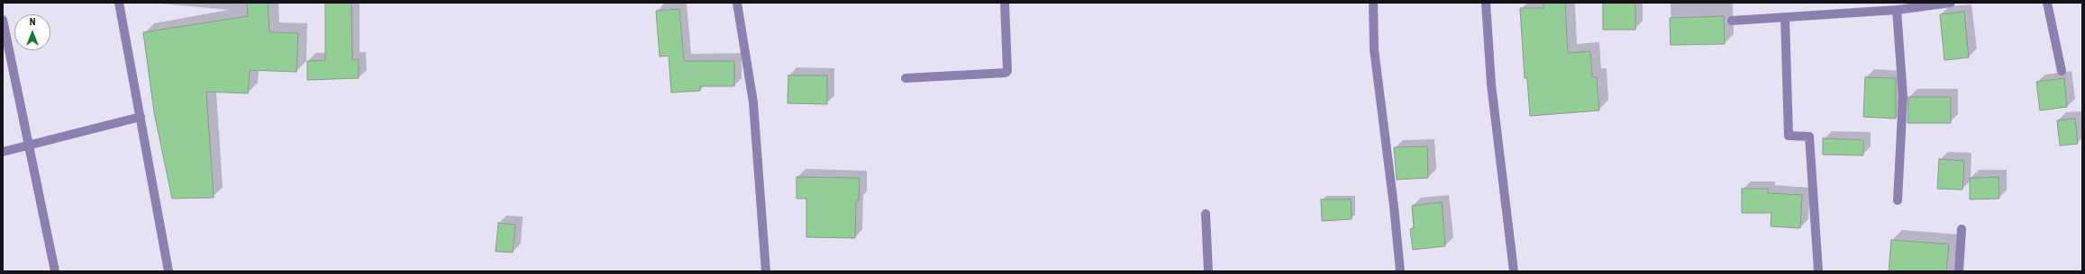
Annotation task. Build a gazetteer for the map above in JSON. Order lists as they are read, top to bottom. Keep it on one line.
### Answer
{"north":"top"}
